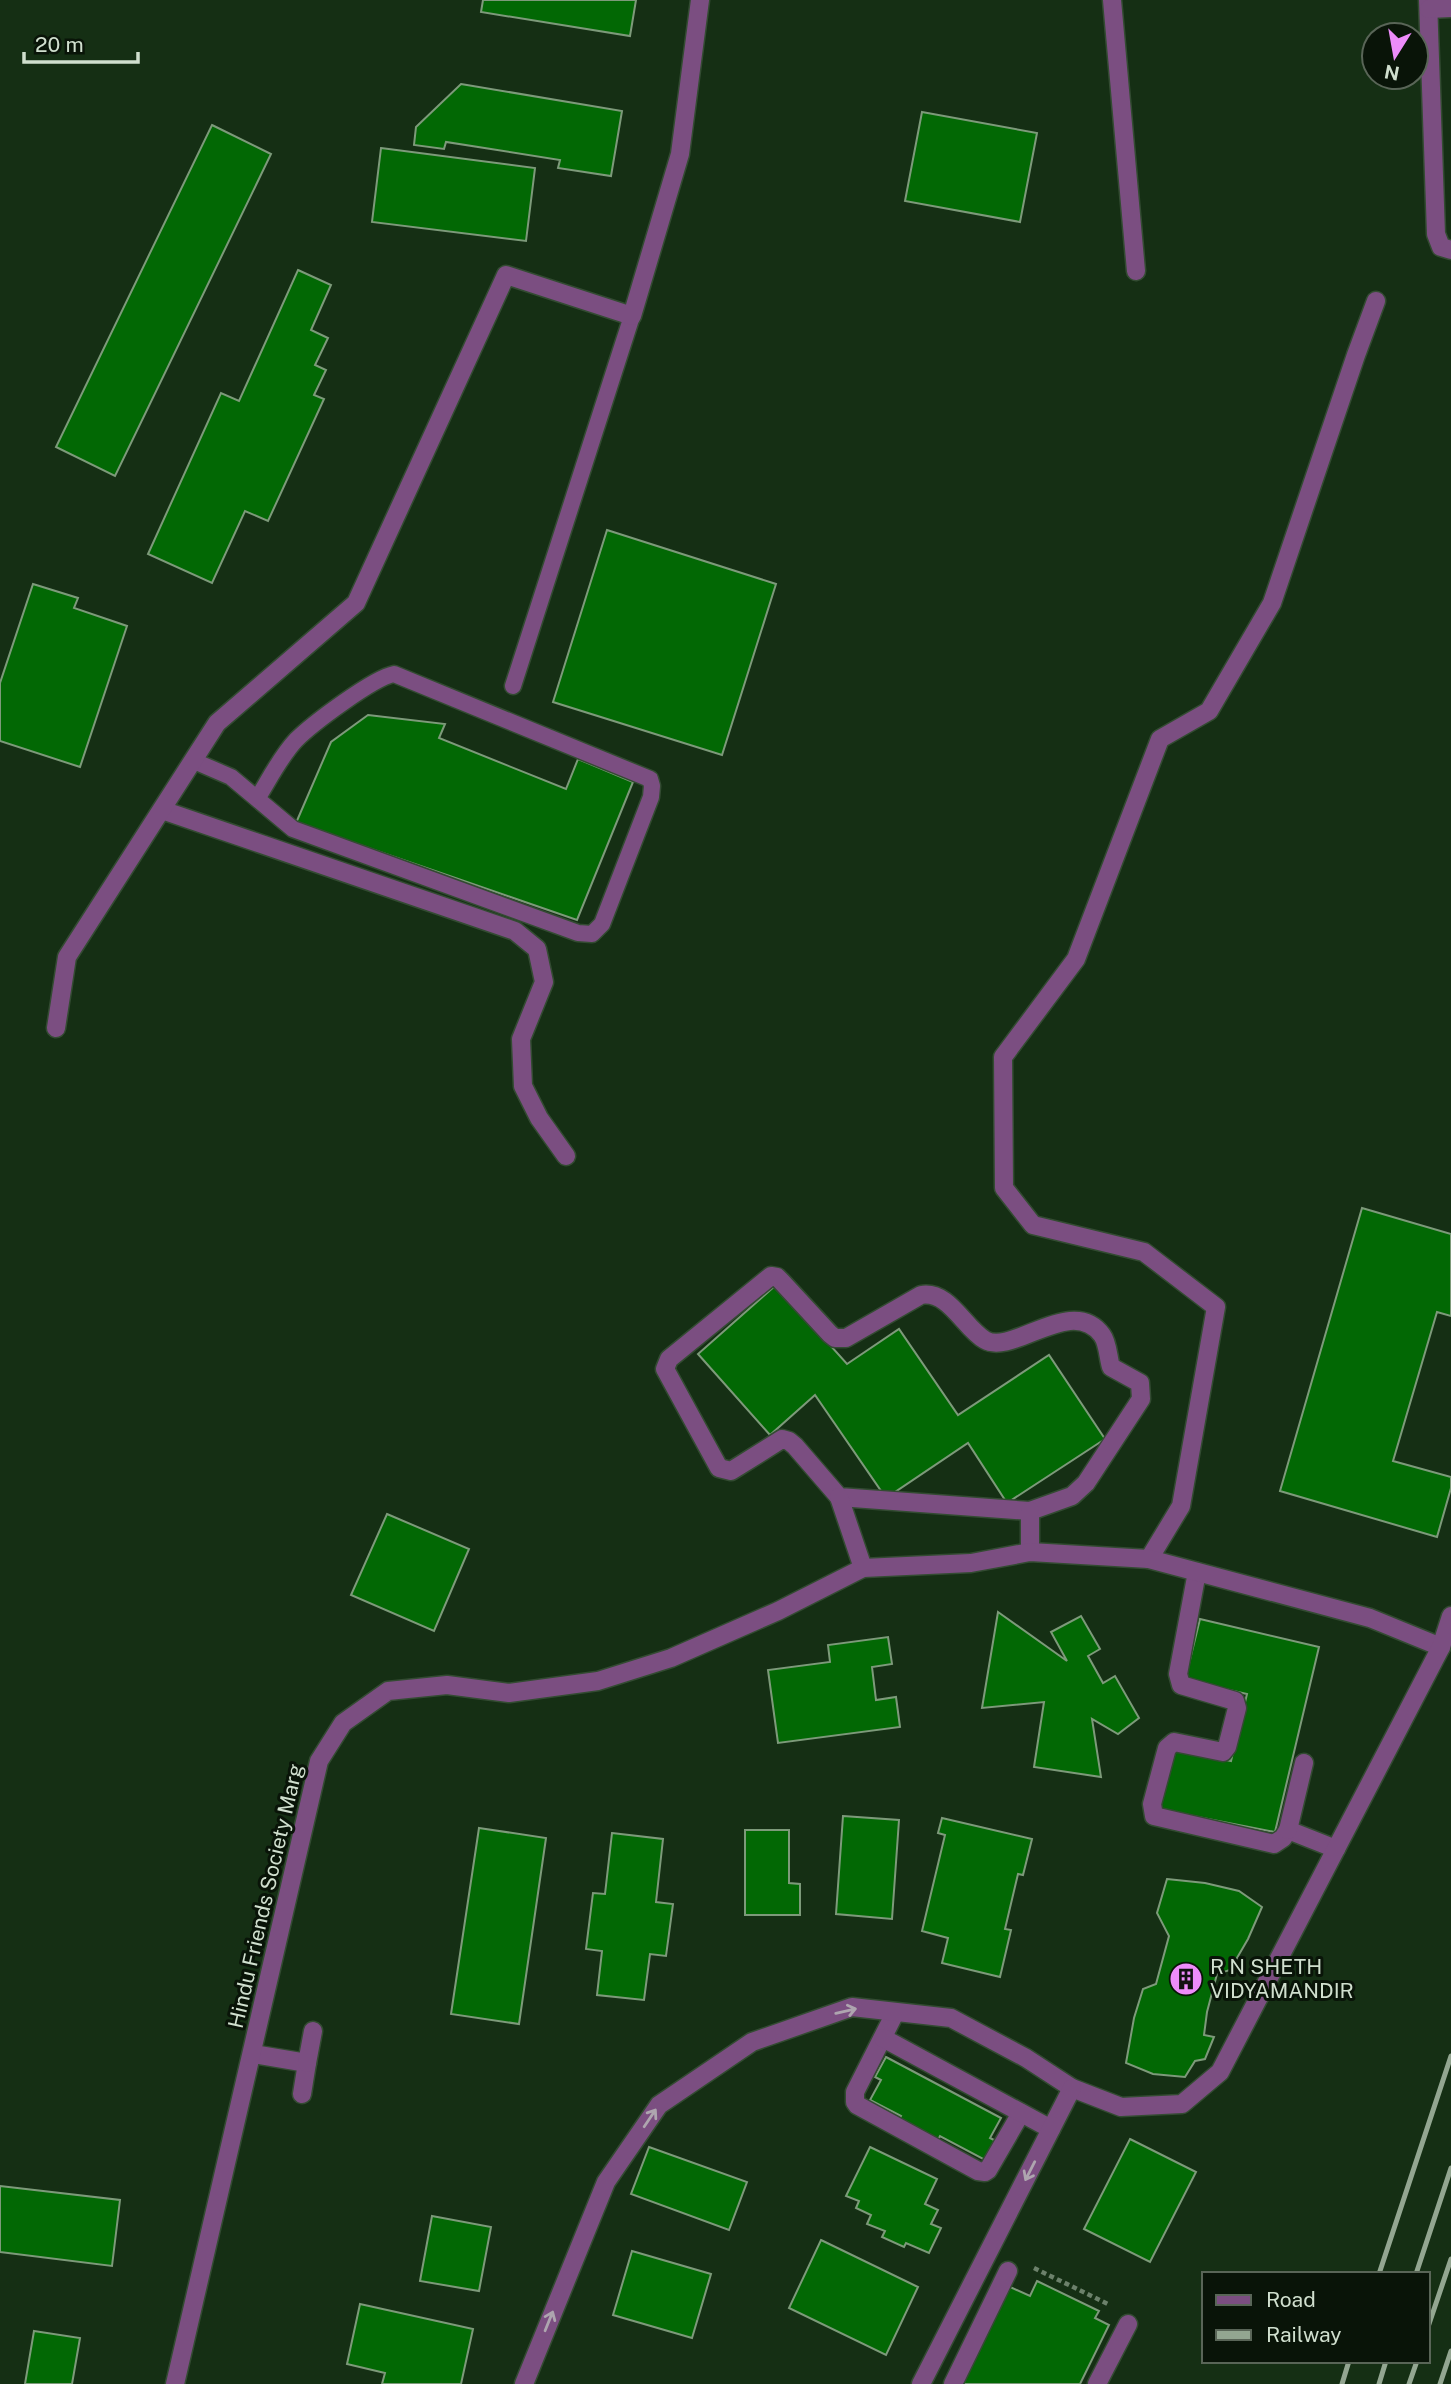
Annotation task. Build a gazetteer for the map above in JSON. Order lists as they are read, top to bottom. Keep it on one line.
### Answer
{"streets":{"street":["Hindu Friends Society Marg"]},"places":{"building":["R N SHETH VIDYAMANDIR"]},"legend":["Road","Railway"],"scale_bar":"20 m","north":"bottom"}
